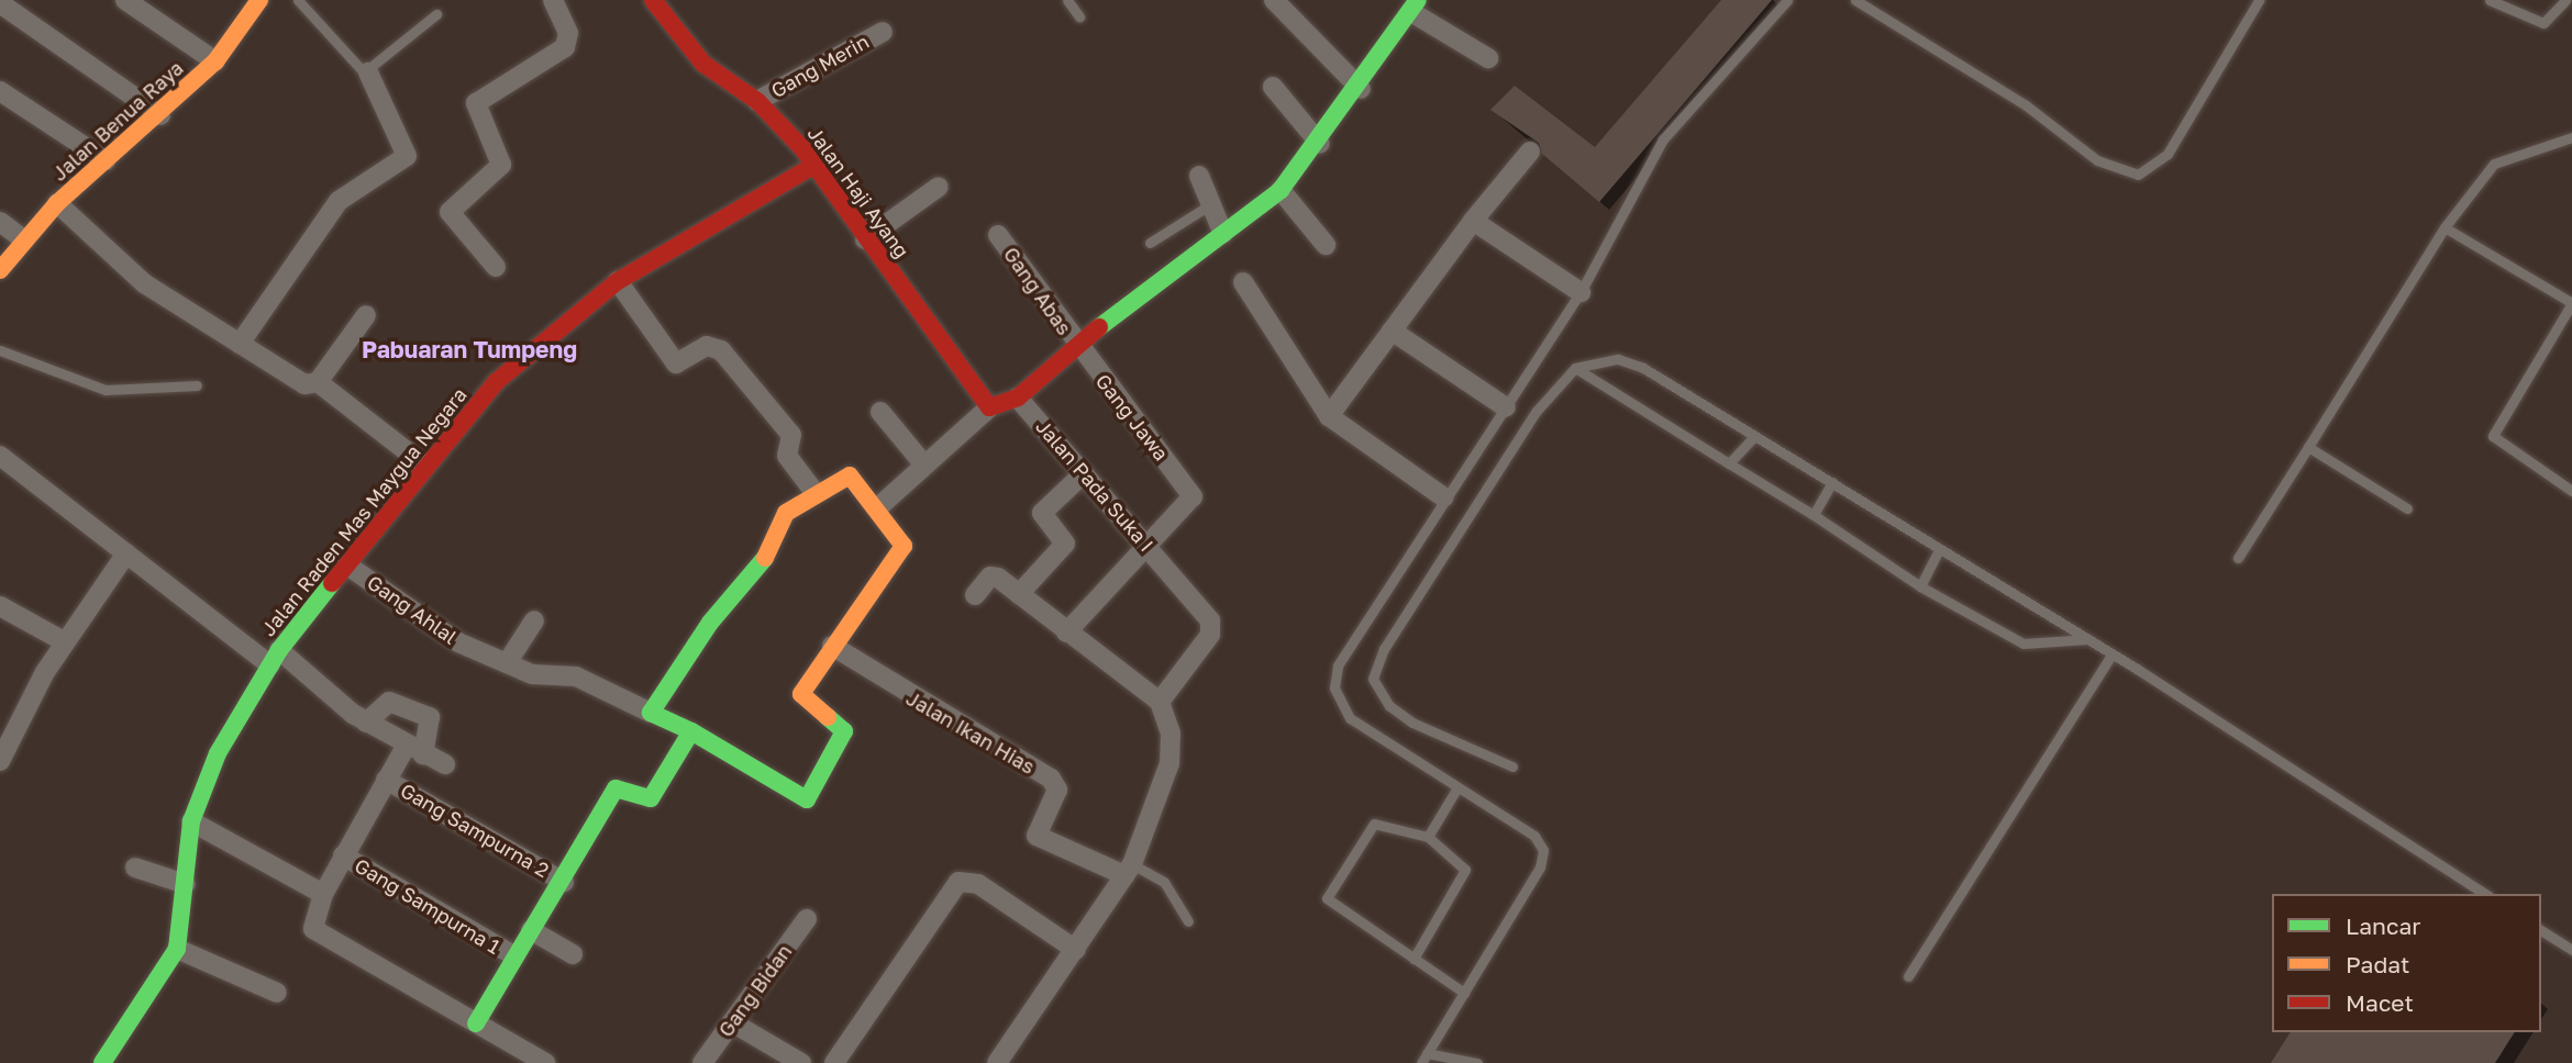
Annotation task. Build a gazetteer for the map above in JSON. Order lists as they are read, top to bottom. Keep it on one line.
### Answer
{"streets":{"street":["Gang Merin","Jalan Benua Raya","Jalan Haji Ayang","Gang Abas","Gang Jawa","Jalan Pada Suka I","Jalan Raden Mas Maygua Negara","Gang Ahlal","Jalan Ikan Hias","Gang Sampurna 2","Gang Sampurna 1","Gang Bidan"]},"crossings":[["Gang Merin","Jalan Haji Ayang"],["Jalan Haji Ayang","Jalan Raden Mas Maygua Negara"],["Gang Abas","Gang Jawa"],["Gang Jawa","Jalan Pada Suka I"],["Jalan Raden Mas Maygua Negara","Gang Ahlal"]],"districts":["Pabuaran Tumpeng"],"legend":["Lancar","Padat","Macet"]}
